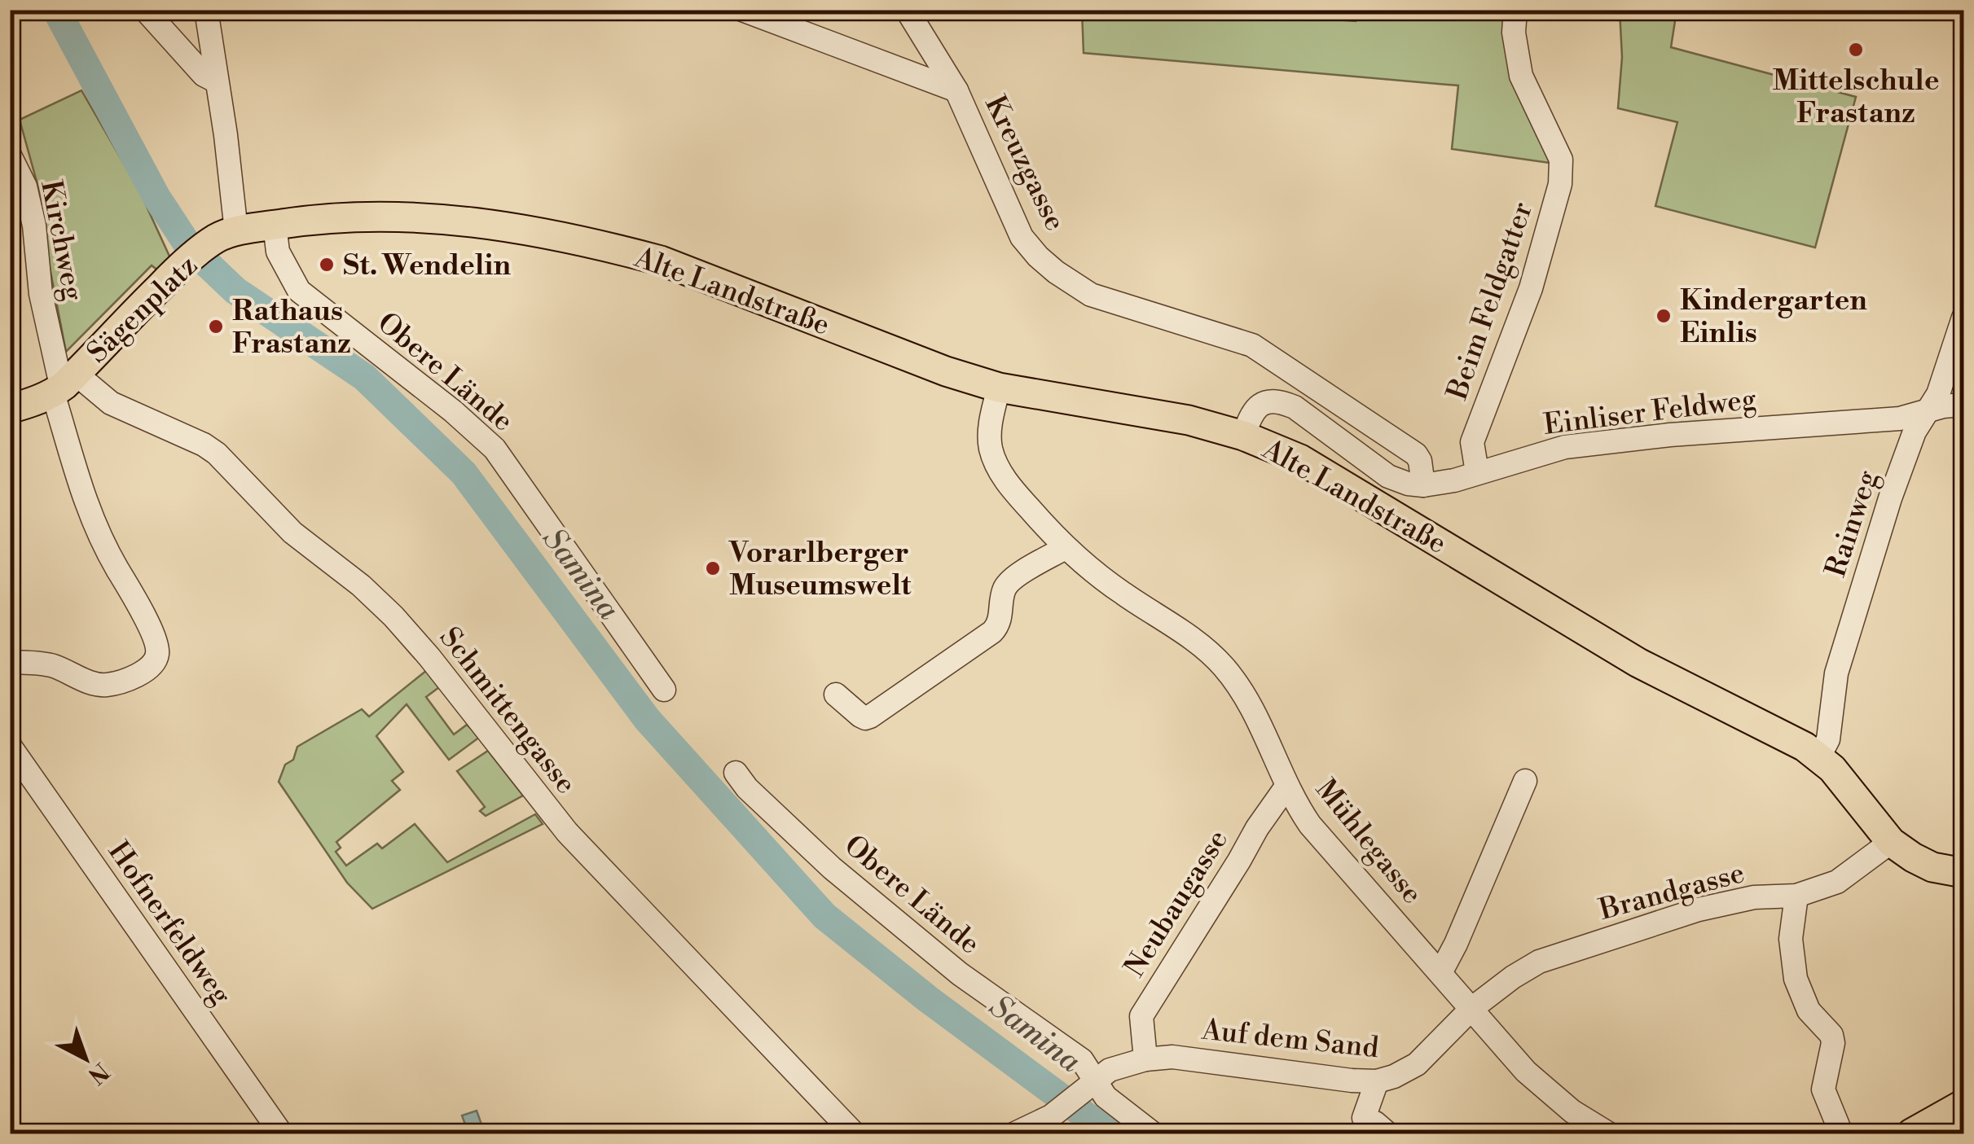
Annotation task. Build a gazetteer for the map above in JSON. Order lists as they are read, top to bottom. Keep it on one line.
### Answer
{"streets":{"main road":["Alte Landstraße","Sägenplatz"],"street":["Kreuzgasse","Kirchweg","Beim Feldgatter","Obere Lände","Einliser Feldweg","Rainweg","Schmittengasse","Mühlegasse","Brandgasse","Neubaugasse","Hofnerfeldweg","Auf dem Sand"]},"crossings":[["Kreuzgasse","Einliser Feldweg"],["Kirchweg","Sägenplatz"],["Kirchweg","Schmittengasse"],["Alte Landstraße","Sägenplatz"],["Alte Landstraße","Obere Lände"],["Alte Landstraße","Einliser Feldweg"],["Alte Landstraße","Rainweg"],["Alte Landstraße","Mühlegasse"],["Alte Landstraße","Brandgasse"],["Beim Feldgatter","Einliser Feldweg"],["Sägenplatz","Schmittengasse"],["Obere Lände","Auf dem Sand"],["Einliser Feldweg","Rainweg"],["Mühlegasse","Brandgasse"],["Mühlegasse","Neubaugasse"],["Mühlegasse","Auf dem Sand"],["Brandgasse","Auf dem Sand"],["Neubaugasse","Auf dem Sand"]],"water":["Samina"],"places":["Mittelschule Frastanz","St. Wendelin","Kindergarten Einlis","Rathaus Frastanz","Vorarlberger Museumswelt"],"north":"bottom right"}
